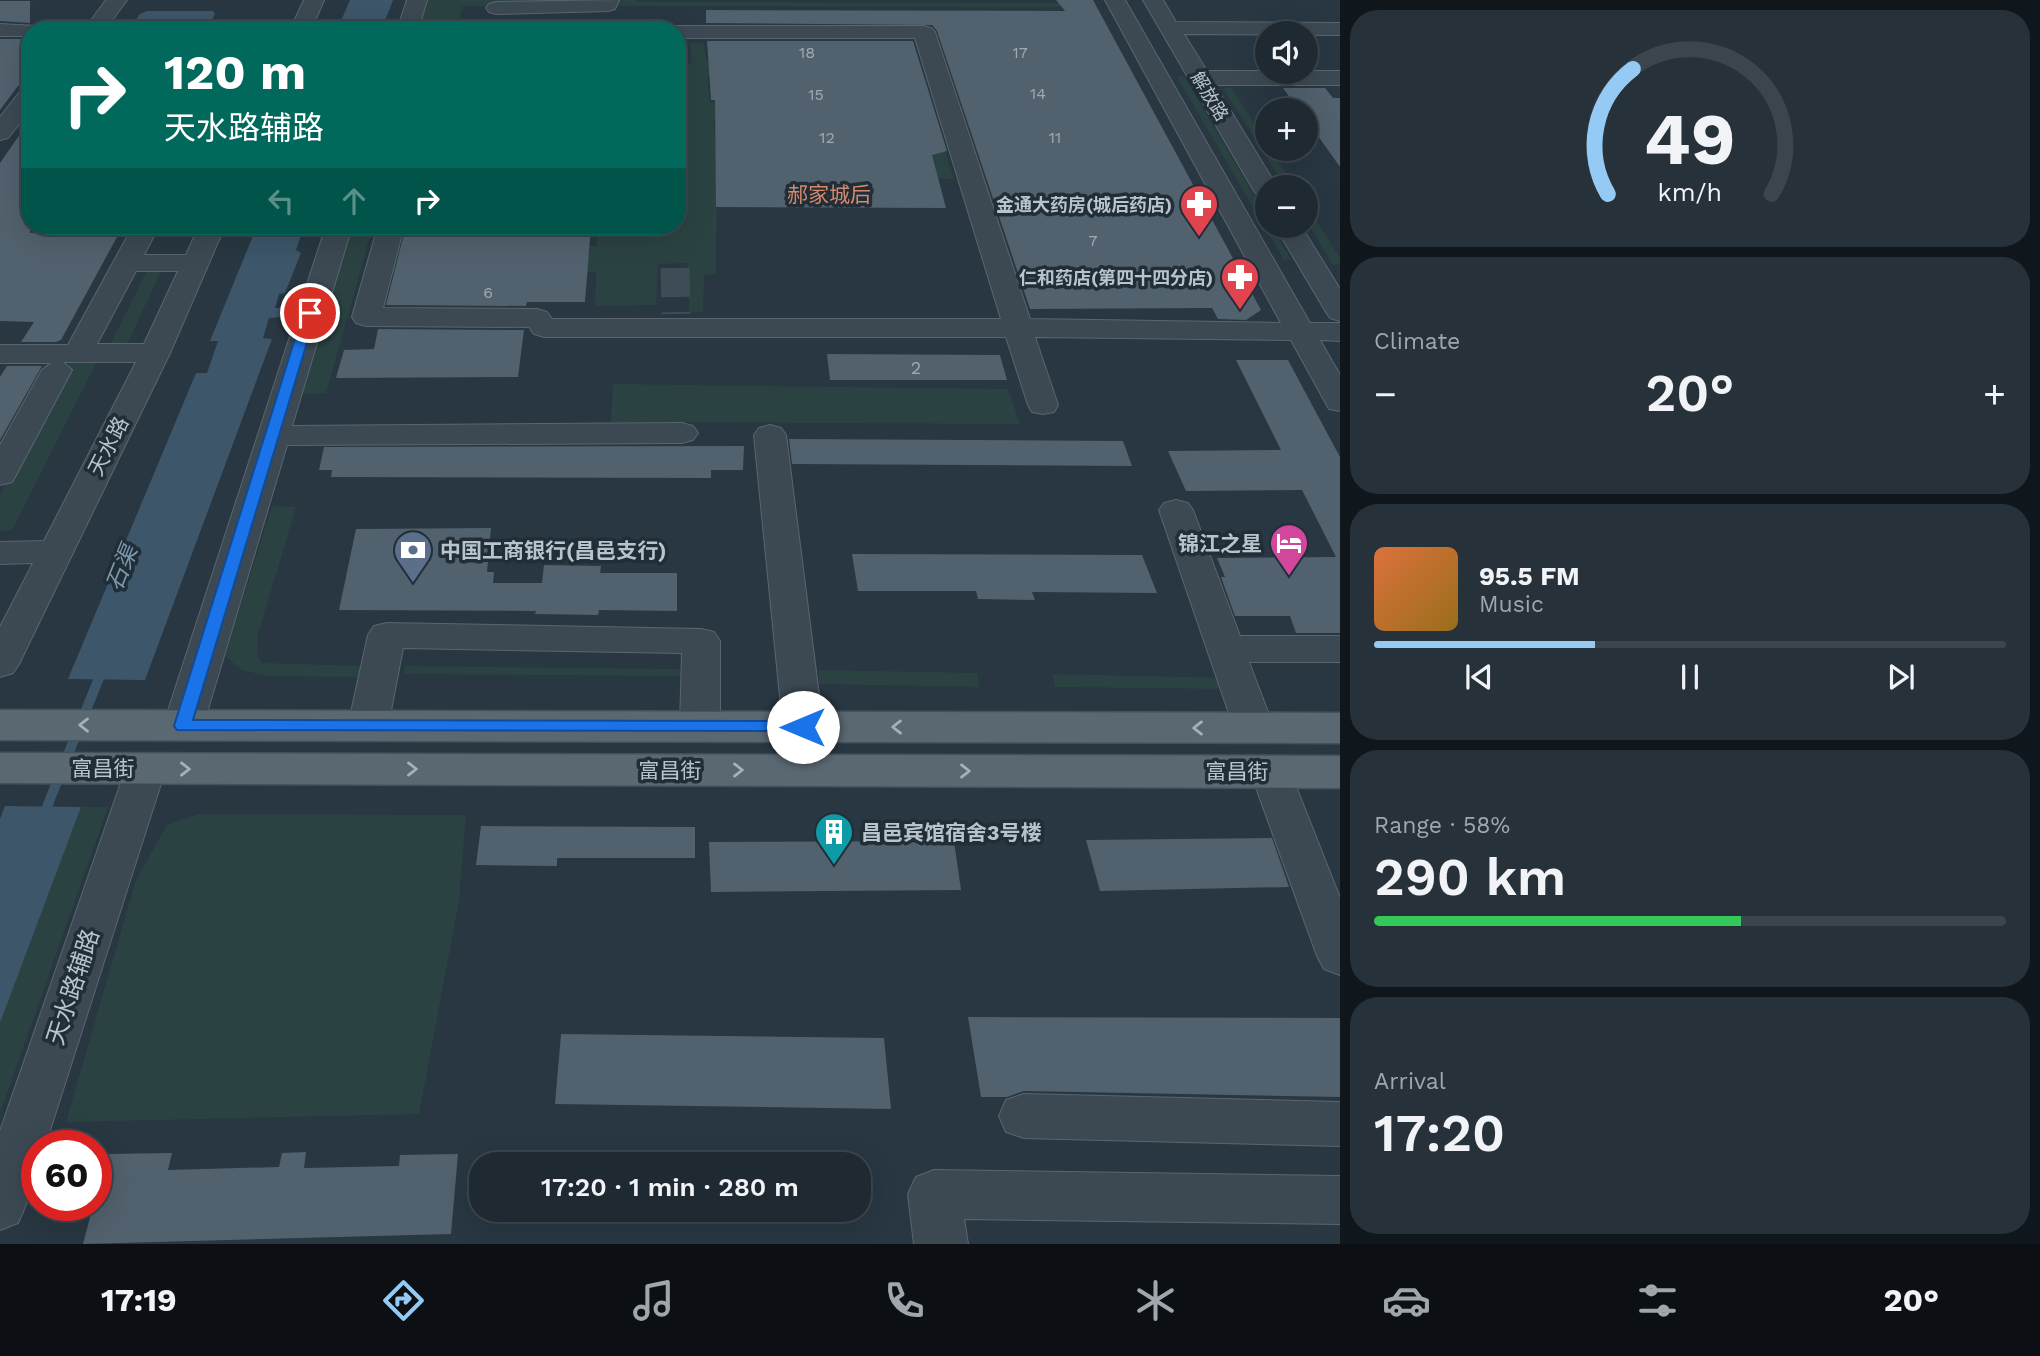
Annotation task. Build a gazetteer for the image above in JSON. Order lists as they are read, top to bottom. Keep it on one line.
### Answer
{"streets":{"main road":["富昌街"],"street":["解放路","天水路","天水路辅路"]},"crossings":[["富昌街","天水路辅路"]],"districts":["郝家城后"],"water":["石渠"],"places":{"pharmacy":["金通大药房(城后药店)","仁和药店(第四十四分店)"],"hotel":["锦江之星"],"bank":["中国工商银行(昌邑支行)"],"building":["昌邑宾馆宿舍3号楼"]},"house_numbers":["18","17","14","15","12","11","7","6","2"],"page":{"map_buttons":["+","−"],"turn":["120 m","天水路辅路"],"tile":["Climate",["Range · 58%","290 km"],["Arrival","17:20"]],"heat":["−","20°","+"],"song":["95.5 FM","Music"],"limit":"60","trip":"17:20 · 1 min · 280 m","tabs":["17:19","20°"],"gauge":["49","km/h"]}}
